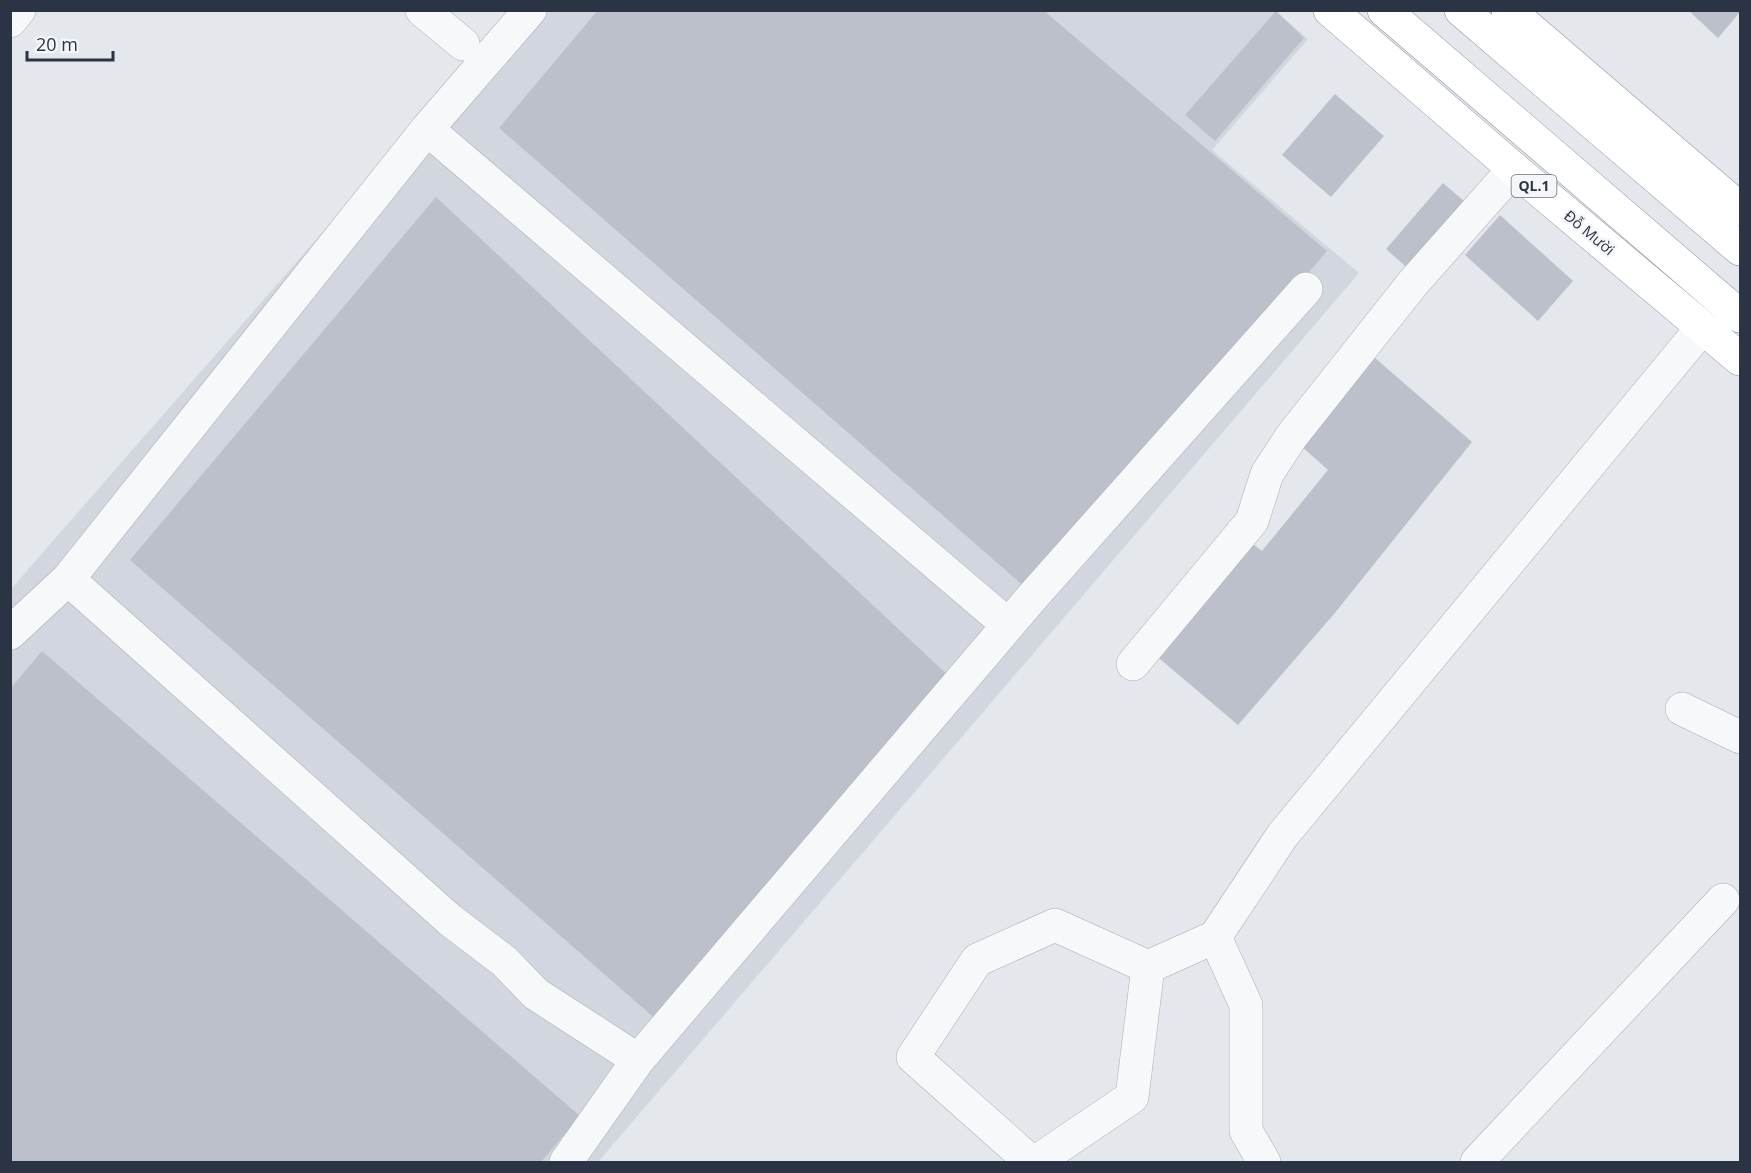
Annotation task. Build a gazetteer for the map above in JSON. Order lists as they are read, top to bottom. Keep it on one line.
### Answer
{"streets":{"highway":["QL.1","Đỗ Mười"]},"scale_bar":"20 m"}
